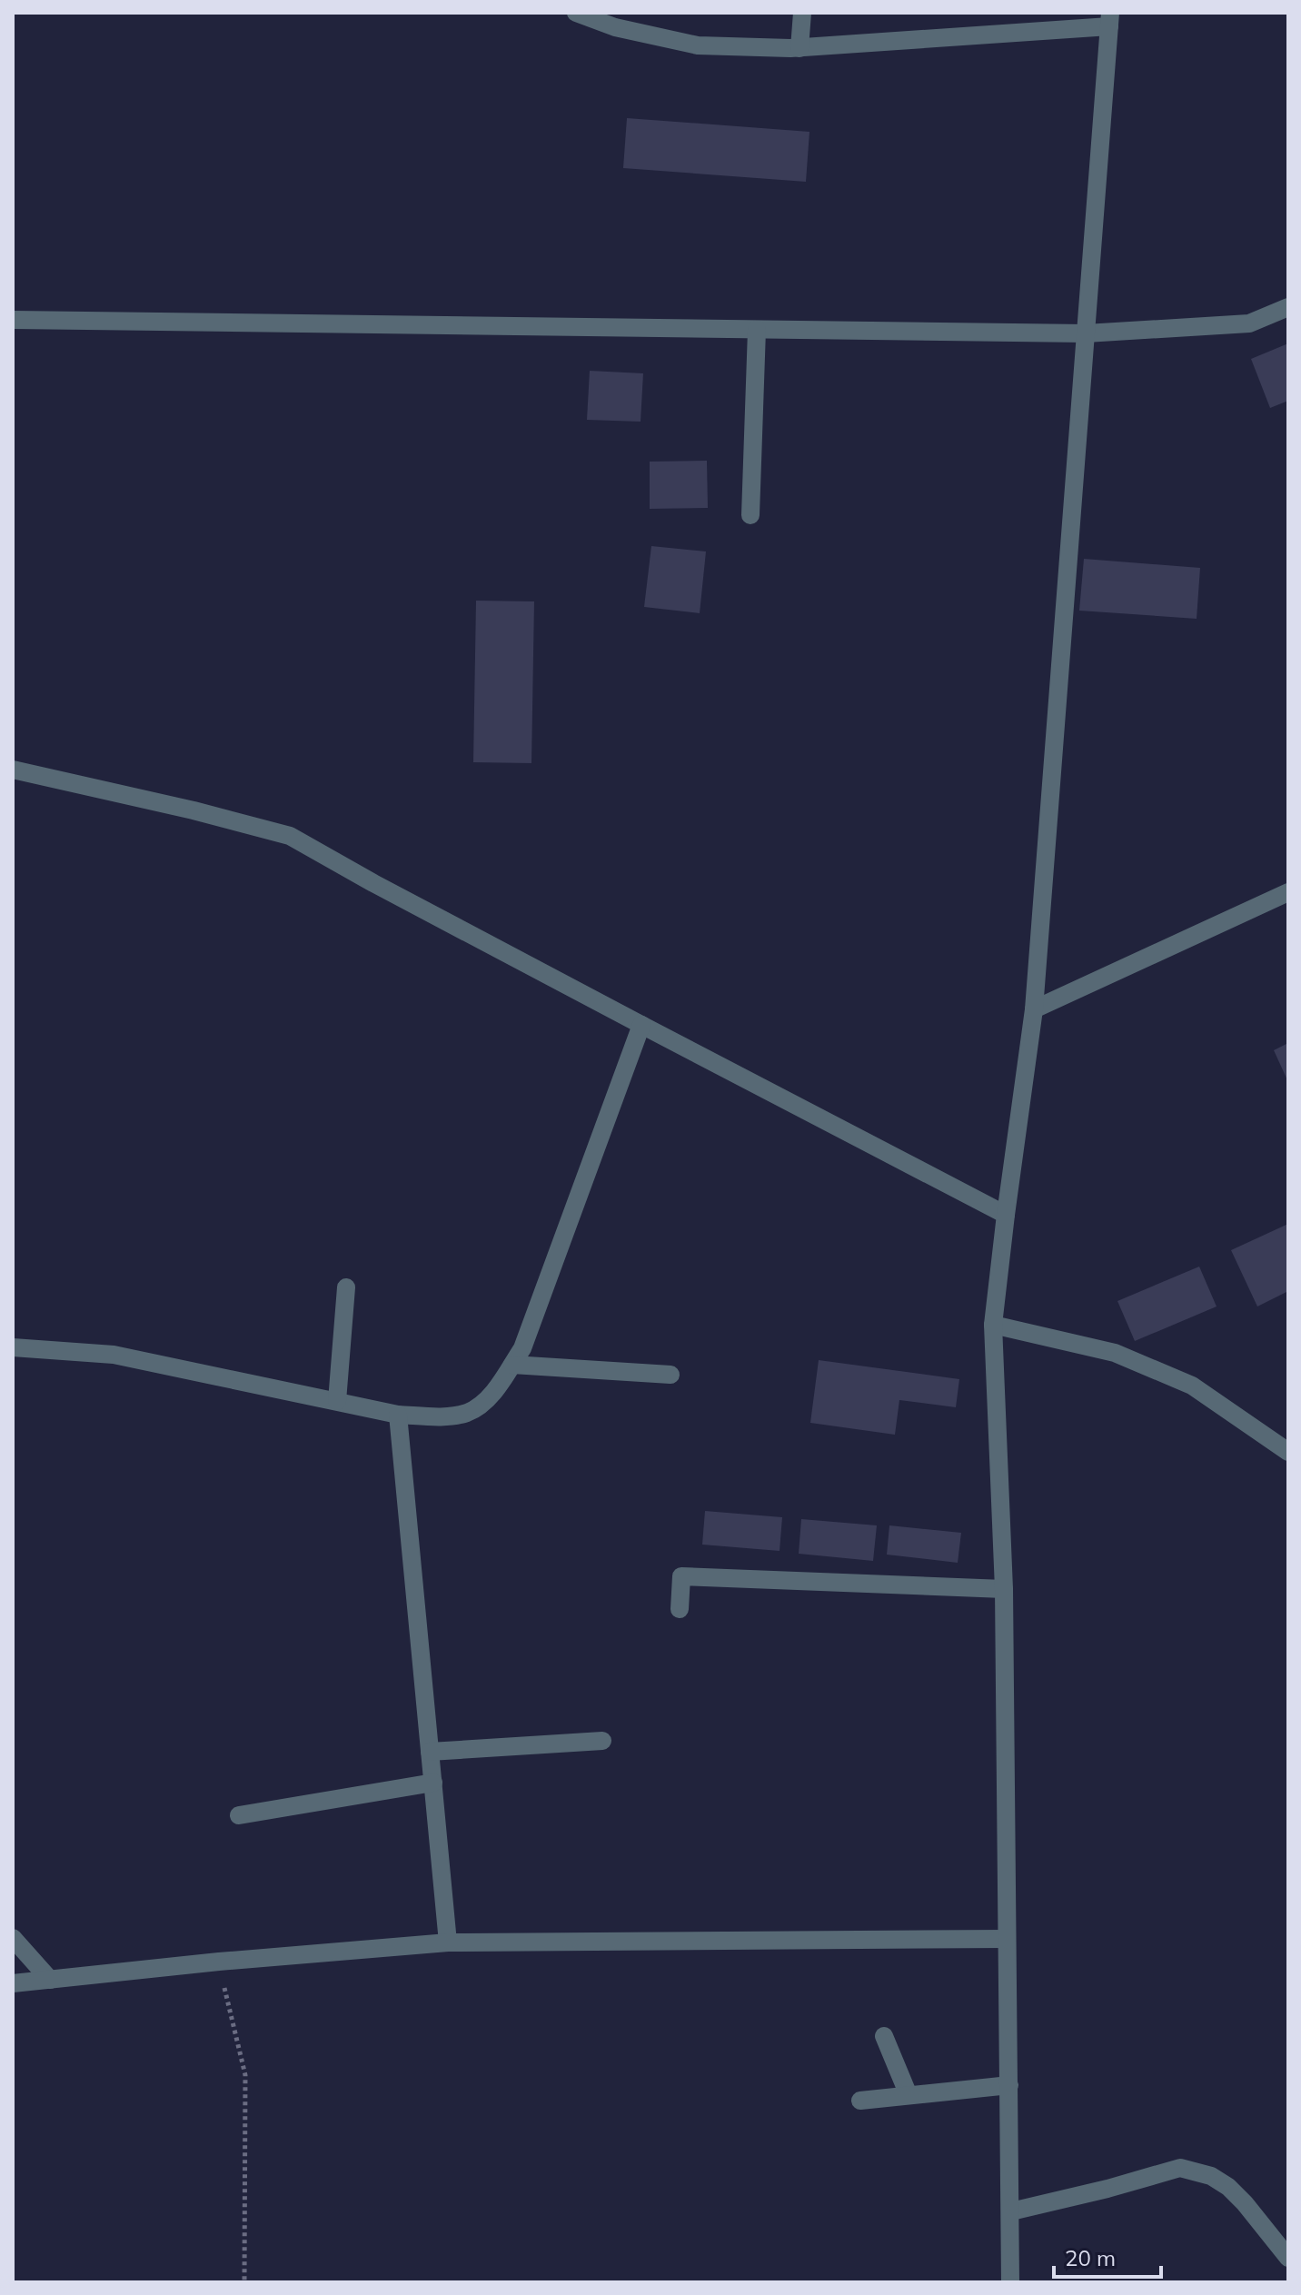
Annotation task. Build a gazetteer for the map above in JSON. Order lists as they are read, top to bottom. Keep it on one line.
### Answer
{"scale_bar":"20 m"}
